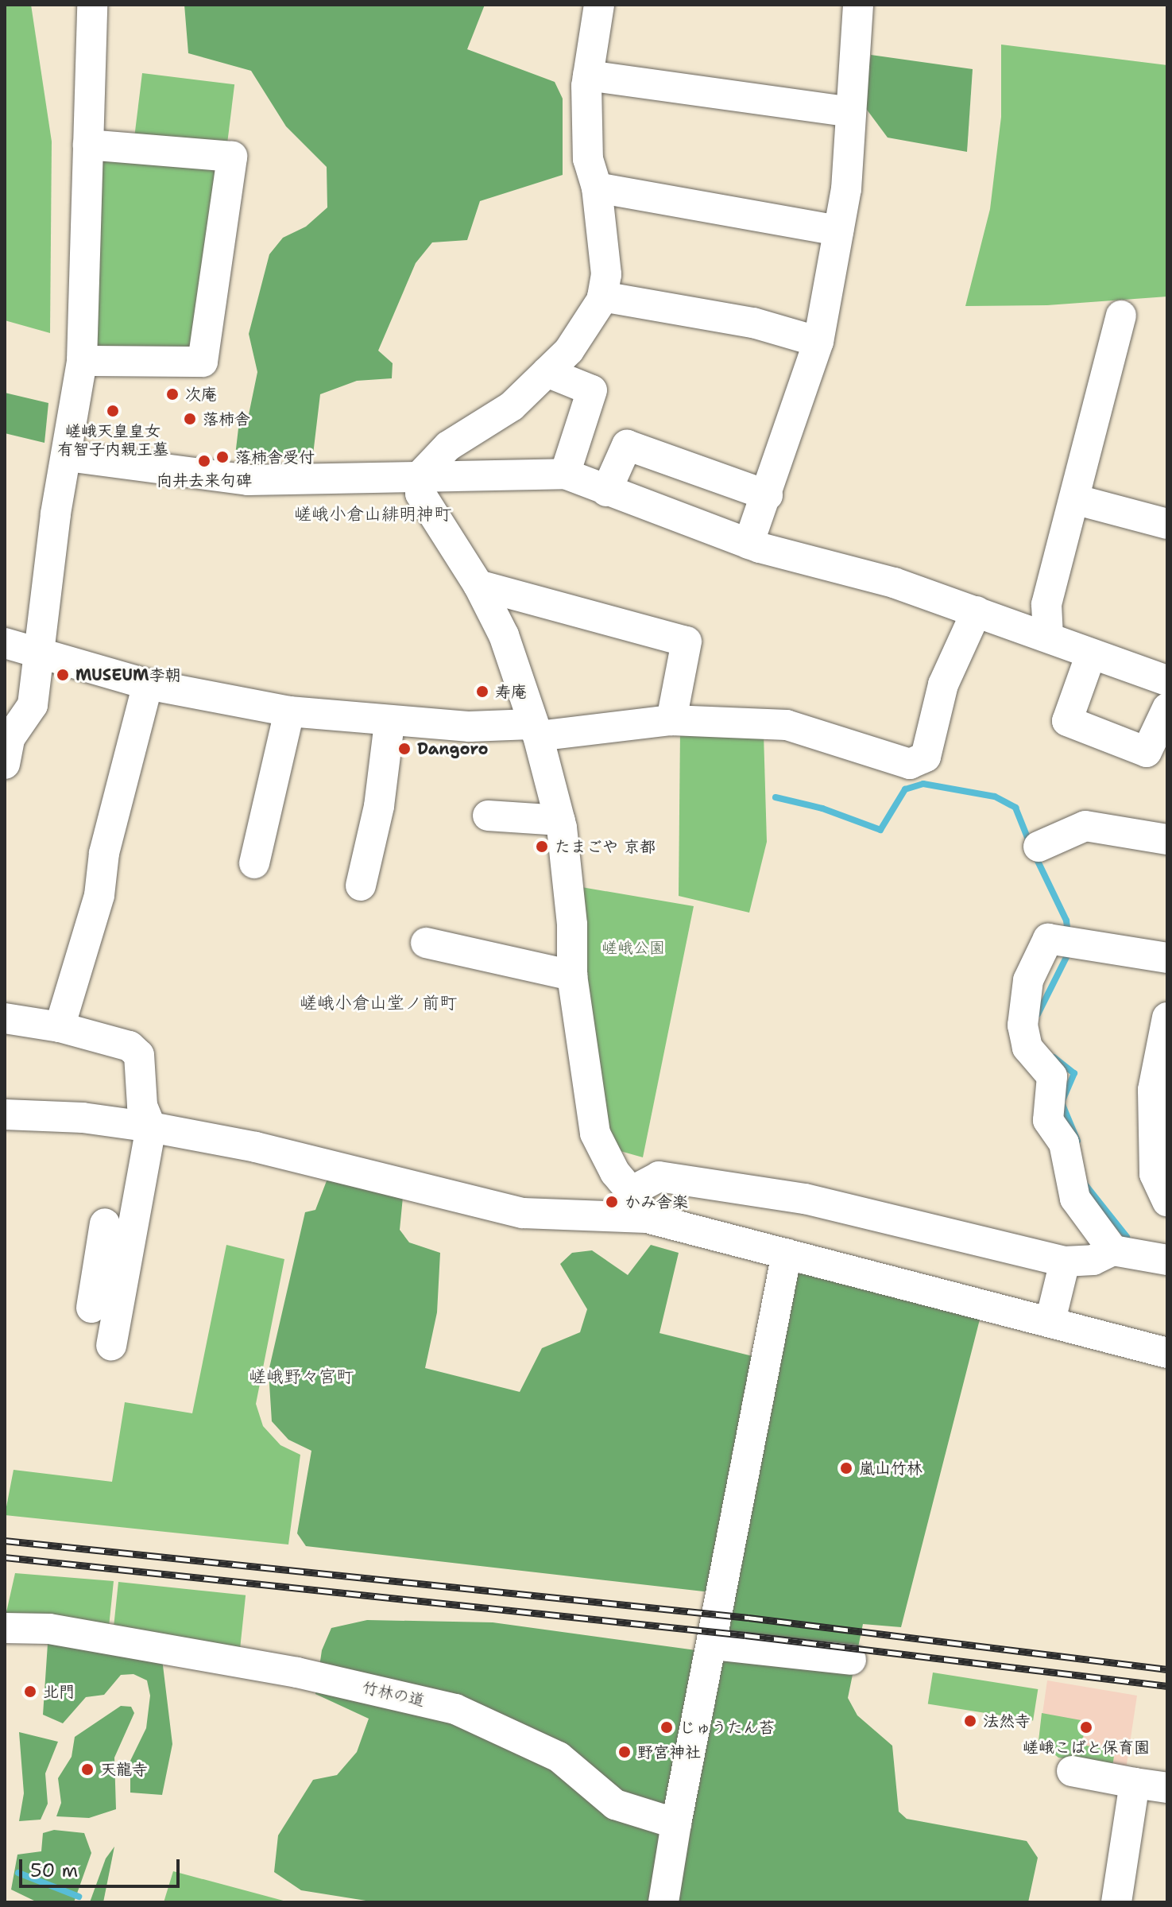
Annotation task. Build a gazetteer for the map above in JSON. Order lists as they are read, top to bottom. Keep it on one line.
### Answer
{"streets":{"street":["竹林の道"]},"districts":["嵯峨小倉山緋明神町","嵯峨小倉山堂ノ前町","嵯峨野々宮町"],"parks":["嵯峨公園"],"places":["次庵","嵯峨天皇皇女 有智子内親王墓","落柿舎","落柿舎受付","向井去来句碑","MUSEUM李朝","寿庵","Dangoro","たまごや 京都","かみ舎楽","嵐山竹林","北門","法然寺","じゅうたん苔","嵯峨こばと保育園","野宮神社","天龍寺"],"scale_bar":"50 m"}
